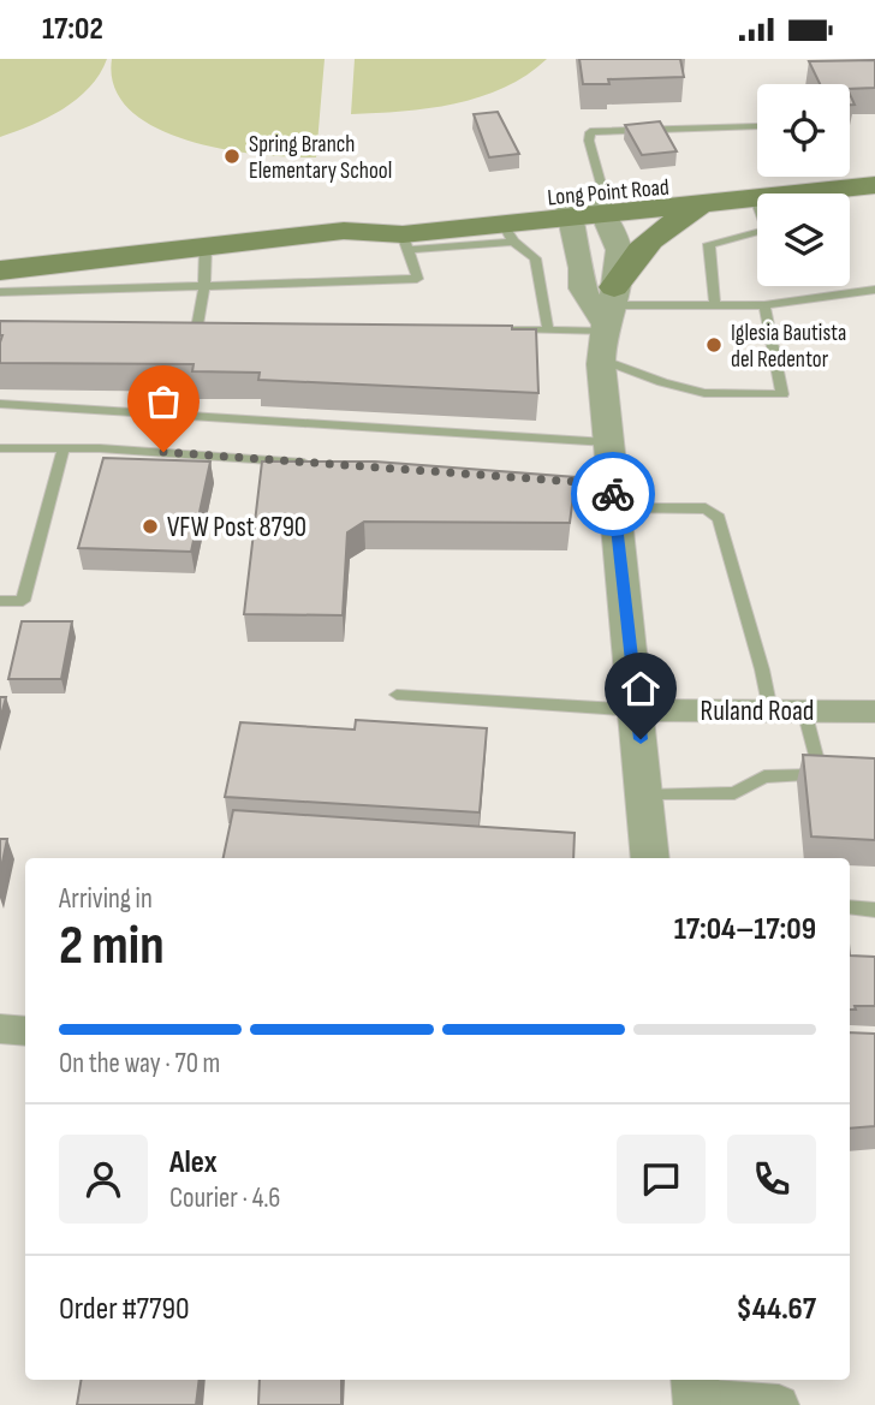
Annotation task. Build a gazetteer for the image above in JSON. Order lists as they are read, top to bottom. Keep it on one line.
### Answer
{"streets":{"main road":["Long Point Road"],"street":["Ruland Road"]},"places":["Spring Branch Elementary School","Iglesia Bautista del Redentor","VFW Post 8790"],"page":{"status":"17:02","heading":["2 min","Arriving in","17:04–17:09"],"panel":["Alex","Courier · 4.6","Order #7790","$44.67"],"bar":"On the way · 70 m"}}
